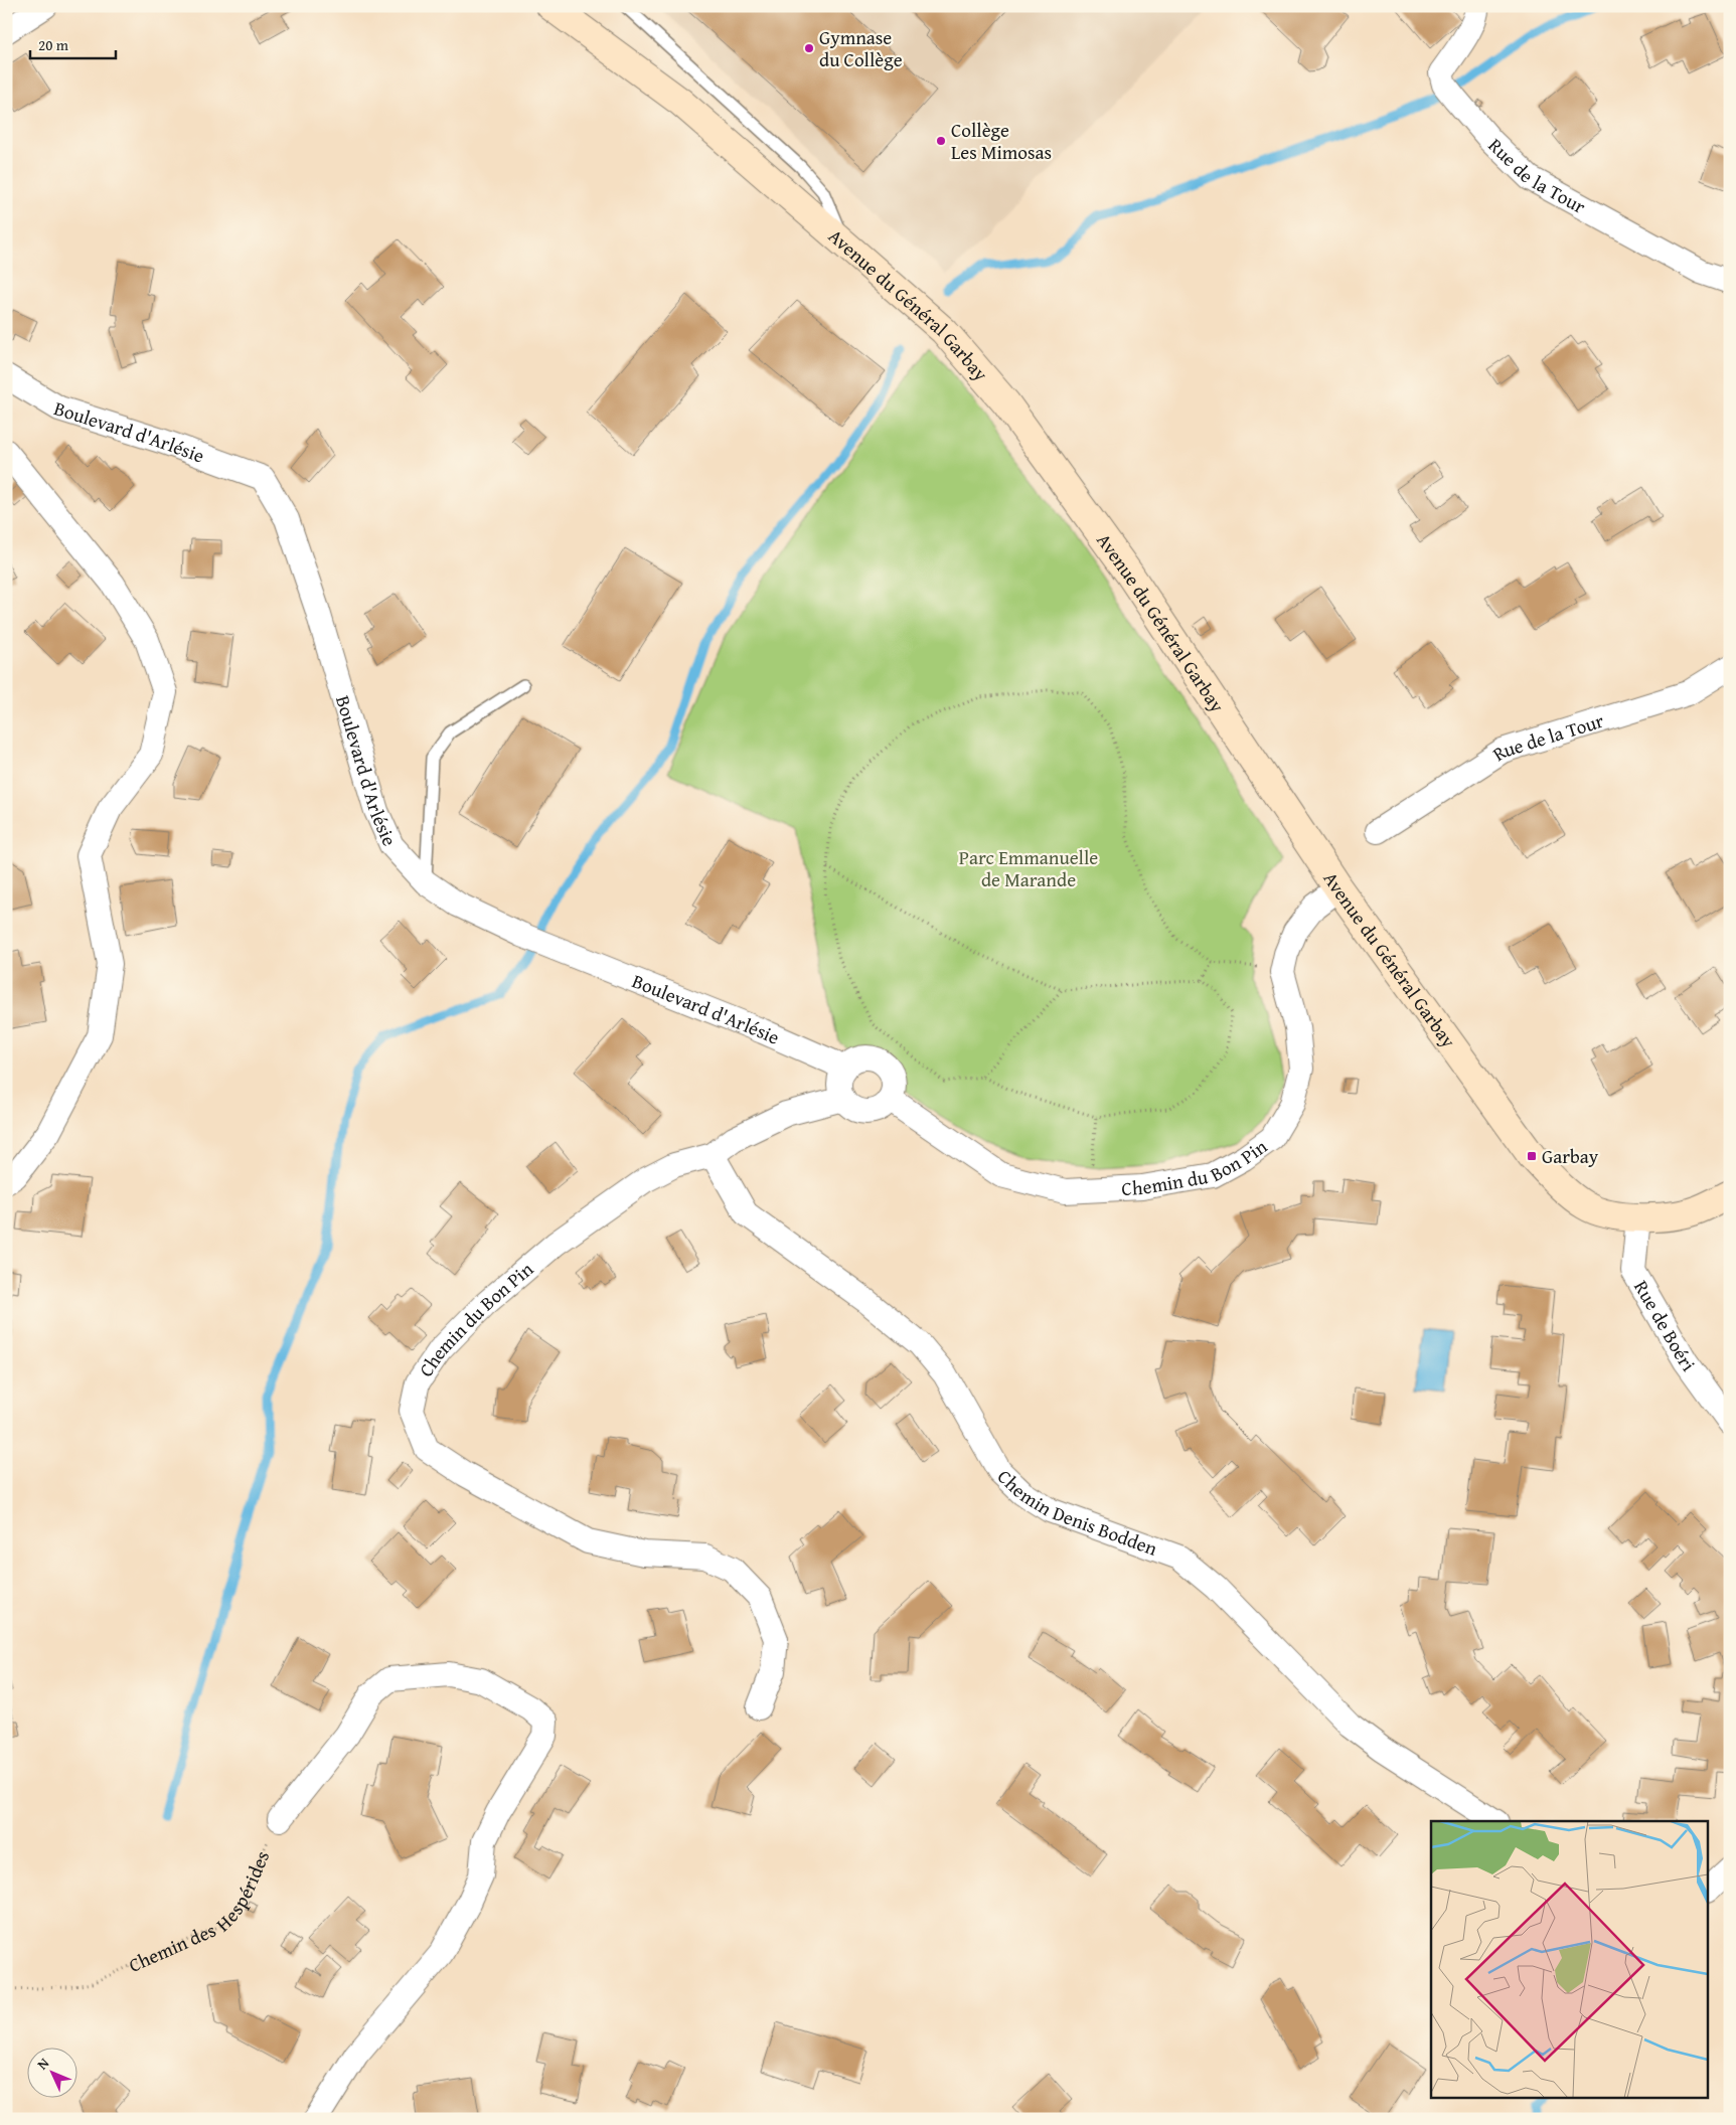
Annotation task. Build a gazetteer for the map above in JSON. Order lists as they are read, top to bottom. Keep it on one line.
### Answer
{"streets":{"main road":["Avenue du Général Garbay"],"street":["Rue de la Tour","Boulevard d'Arlésie","Chemin du Bon Pin","Rue de Boéri","Chemin Denis Bodden"],"path":["Chemin des Hespérides"]},"crossings":[["Avenue du Général Garbay","Rue de Boéri"],["Boulevard d'Arlésie","Chemin du Bon Pin"],["Chemin du Bon Pin","Chemin Denis Bodden"]],"parks":["Parc Emmanuelle de Marande"],"places":{"other":["Gymnase du Collège","Collège Les Mimosas"],"transit":["Garbay"]},"scale_bar":"20 m","north":"top left"}
